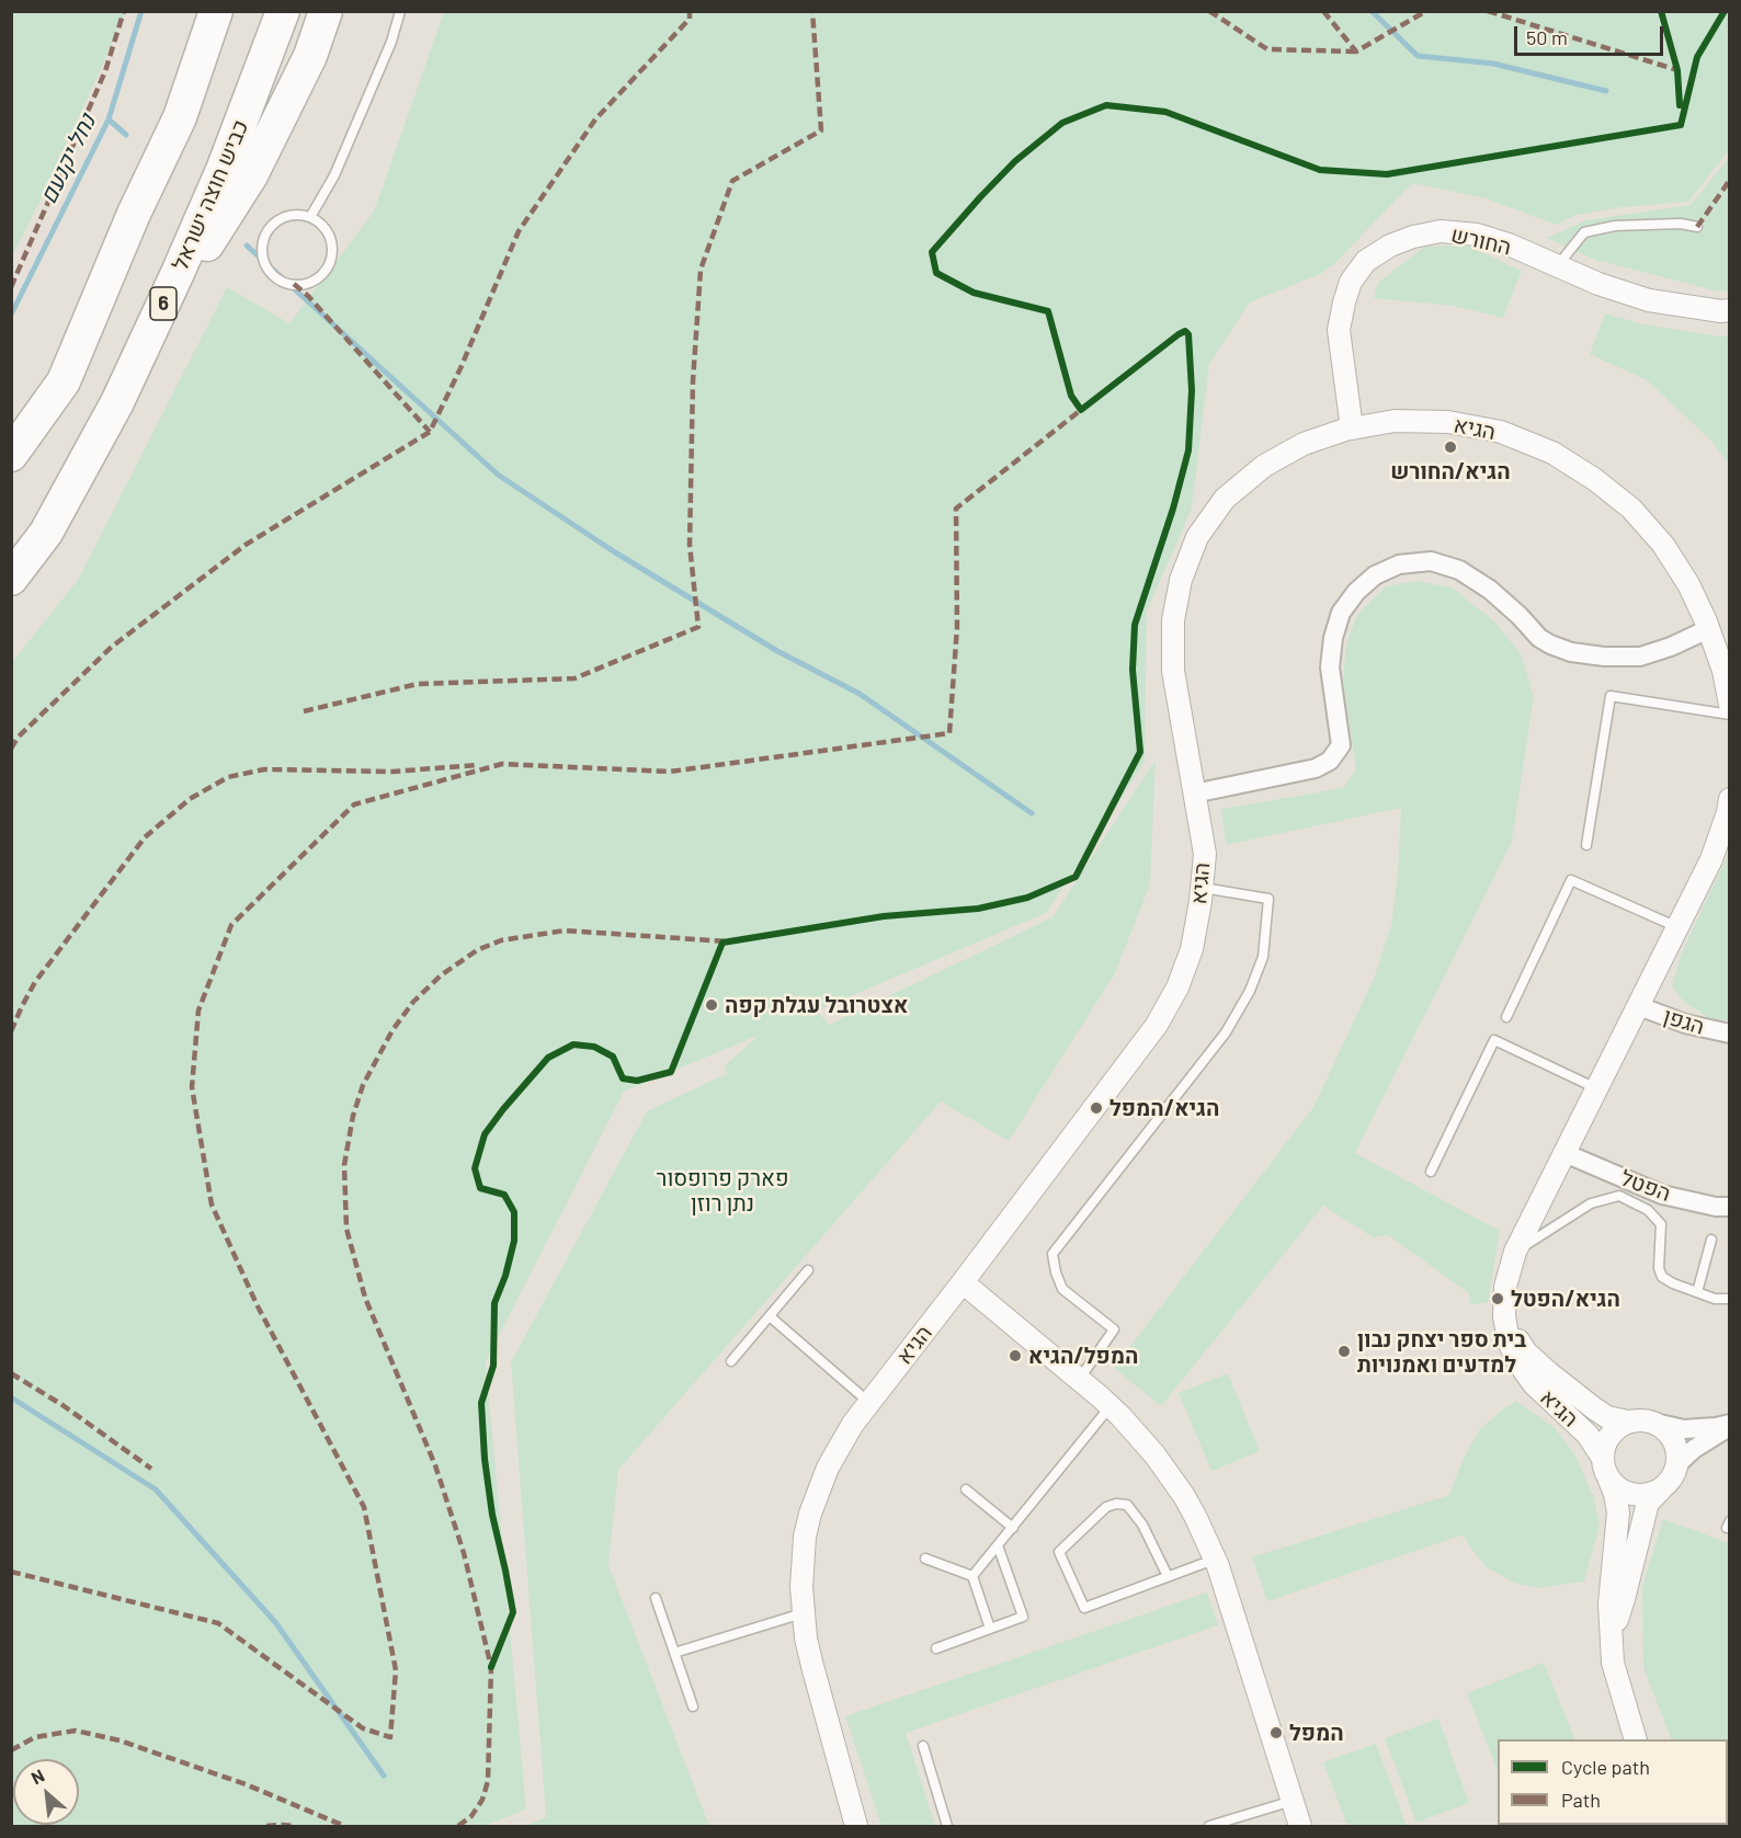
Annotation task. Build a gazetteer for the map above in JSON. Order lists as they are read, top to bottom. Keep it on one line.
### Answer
{"streets":{"highway":["כביש חוצה ישראל","6"],"street":["החורש","הגיא","הגפן","הפטל"]},"crossings":[["החורש","הגיא"],["הגיא","הגפן"],["הגיא","הפטל"]],"water":["נחל יקנעם"],"parks":["פארק פרופסור נתן רוזן"],"places":["הגיא/החורש","אצטרובל עגלת קפה","הגיא/המפל","הגיא/הפטל","בית ספר יצחק נבון למדעים ואמנויות","המפל/הגיא","המפל"],"legend":["Cycle path","Path"],"scale_bar":"50 m","north":"top left"}
